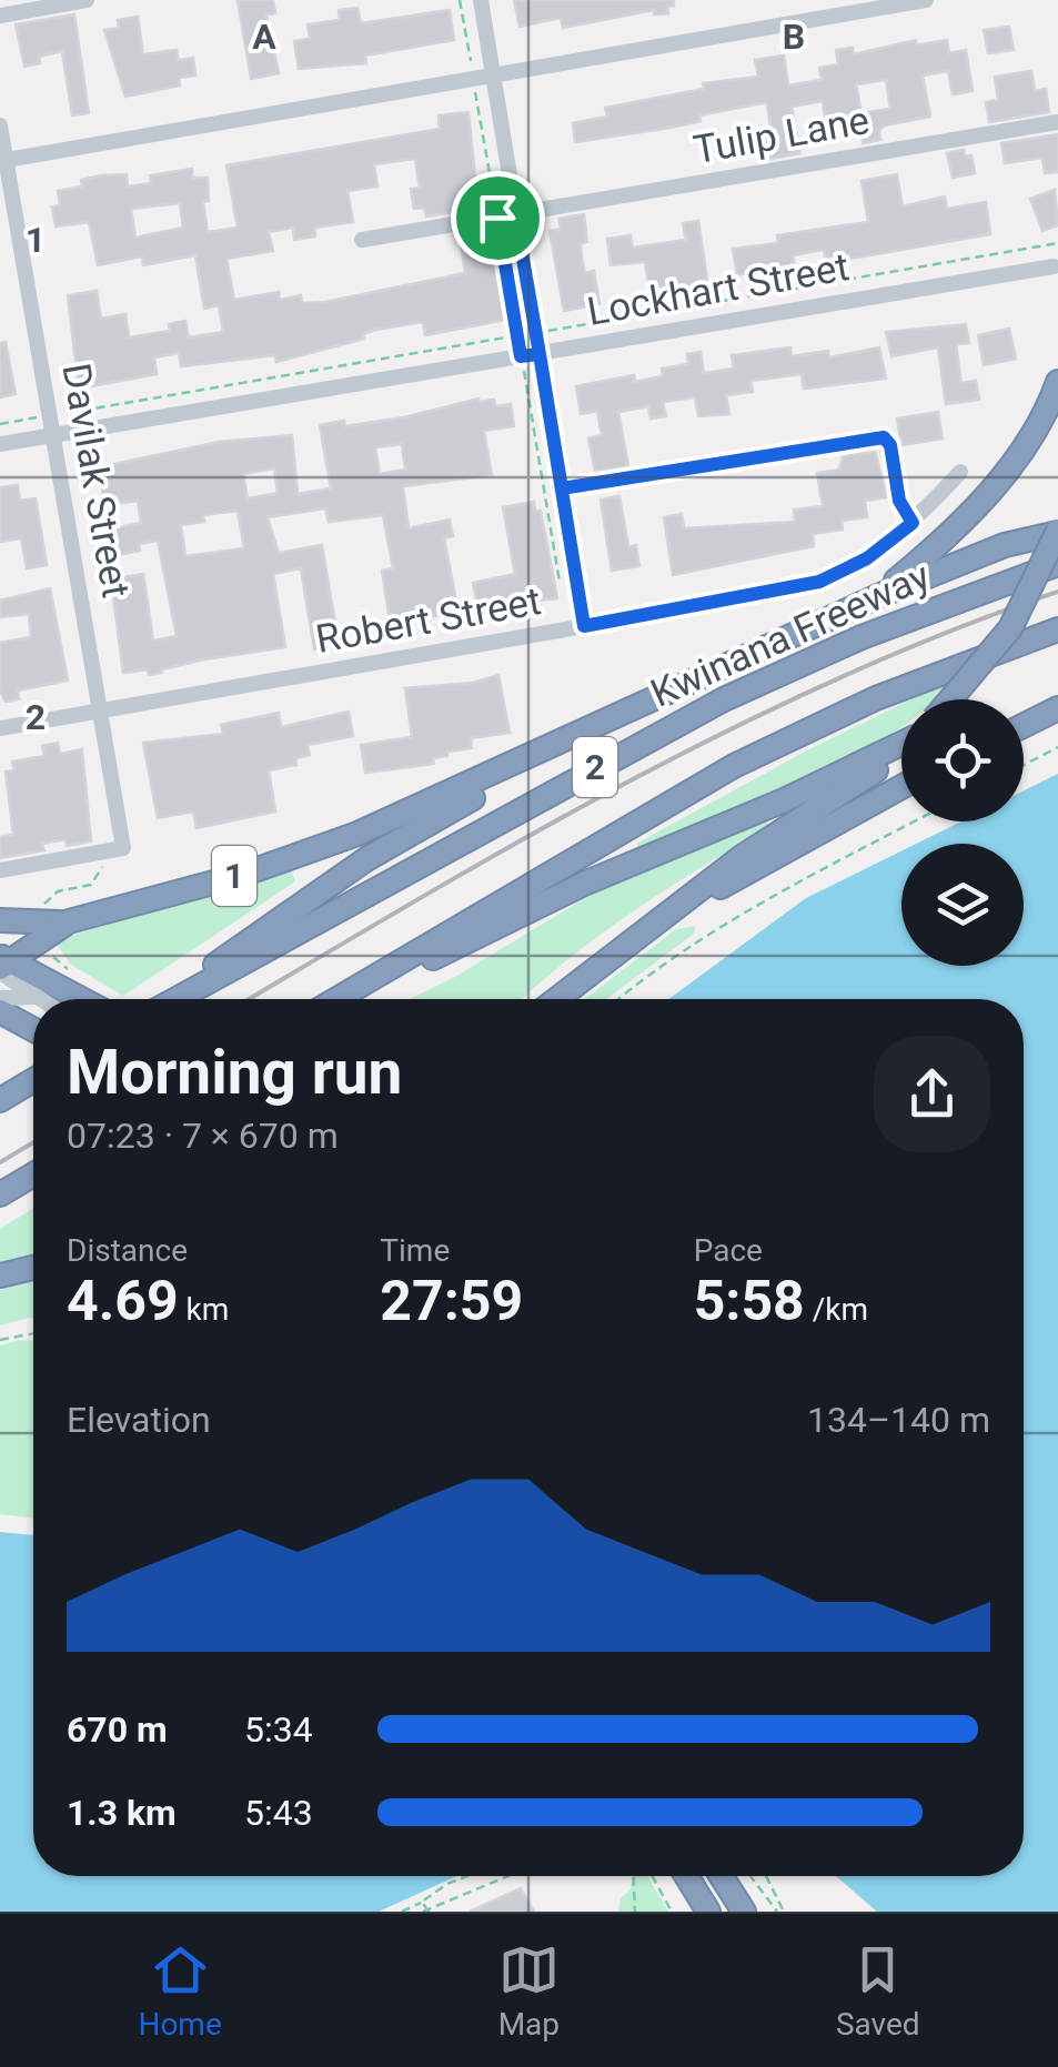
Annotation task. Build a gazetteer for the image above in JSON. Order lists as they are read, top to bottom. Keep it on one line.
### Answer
{"streets":{"highway":["Kwinana Freeway","2","1"],"street":["Tulip Lane","Lockhart Street","Davilak Street","Robert Street"]},"crossings":[["Lockhart Street","Davilak Street"],["Davilak Street","Robert Street"]],"page":{"heading":["Morning run","07:23 · 7 × 670 m"],"stats":[["Distance","4.69 km"],["Time","27:59"],["Pace","5:58 /km"]],"chart":["Elevation","134–140 m"],"list":[{"name":"670 m","note":"5:34"},{"name":"1.3 km","note":"5:43"}],"tabs":["Home","Map","Saved"]},"grid":{"columns":["A","B"],"rows":["1","2"]}}
